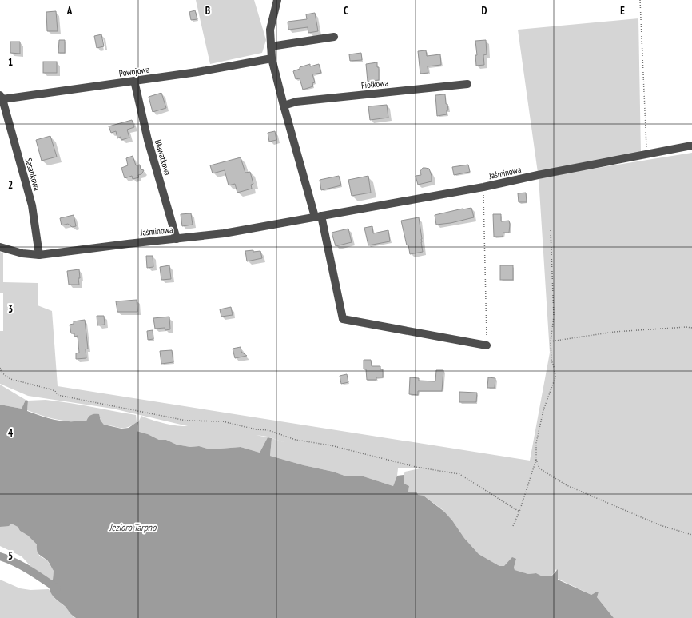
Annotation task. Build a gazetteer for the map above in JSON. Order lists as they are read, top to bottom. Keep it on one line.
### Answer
{"streets":{"street":["Powojowa","Fiołkowa","Bławatkowa","Jaśminowa","Sasankowa"]},"crossings":[["Powojowa","Bławatkowa"],["Powojowa","Sasankowa"],["Bławatkowa","Jaśminowa"],["Jaśminowa","Sasankowa"]],"water":["Jezioro Tarpno"],"grid":{"columns":["A","B","C","D","E"],"rows":["1","2","3","4","5"]}}
